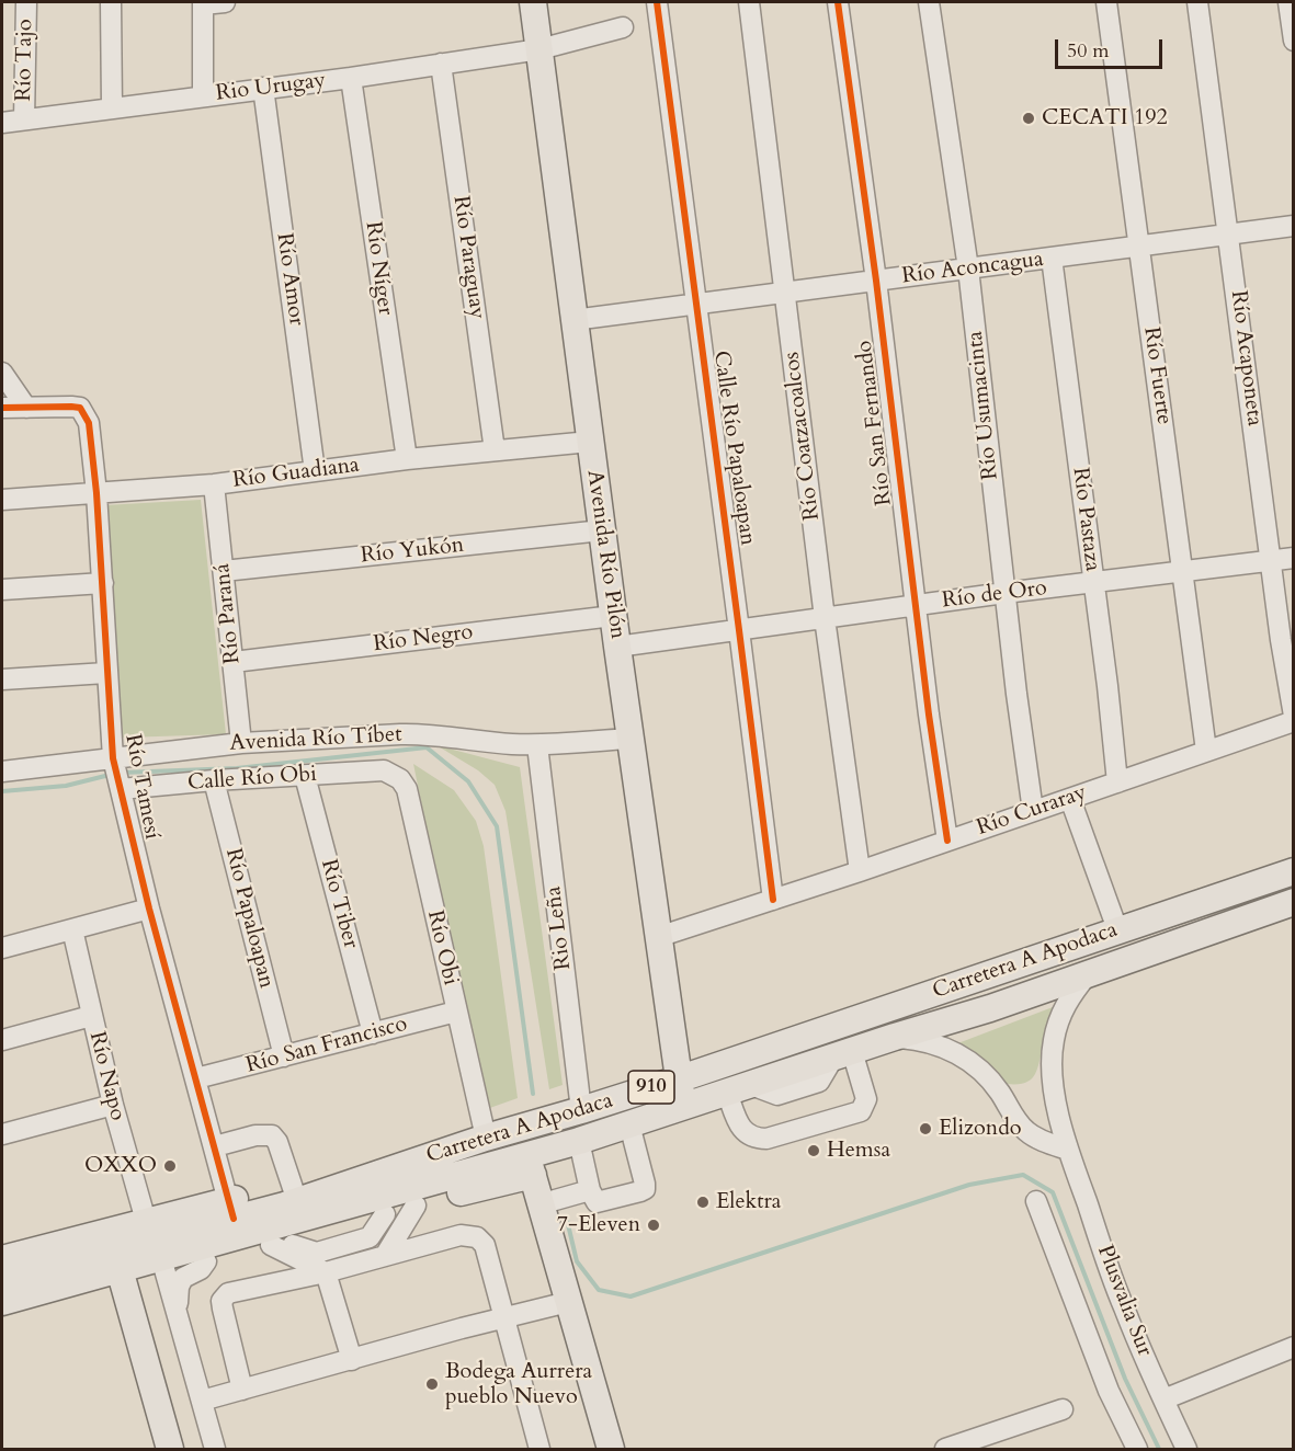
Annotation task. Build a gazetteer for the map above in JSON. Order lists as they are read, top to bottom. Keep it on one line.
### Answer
{"streets":{"main road":["Avenida Río Pilón","Carretera A Apodaca","910"],"street":["Río Tajo","Rio Urugay","Río Paraguay","Río Níger","Río Aconcagua","Río Amor","Río Acaponeta","Río Fuerte","Río Usumacinta","Río San Fernando","Río Coatzacoalcos","Calle Río Papaloapan","Río Guadiana","Río Pastaza","Río Yukón","Río de Oro","Río Paraná","Río Negro","Avenida Río Tíbet","Calle Río Obi","Río Tamesí","Río Curaray","Río Tiber","Río Papaloapan","Rio Leña","Río Obi","Río San Francisco","Río Napo","Plusvalia Sur"]},"crossings":[["Río Tajo","Rio Urugay"],["Rio Urugay","Río Paraguay"],["Rio Urugay","Río Níger"],["Rio Urugay","Río Amor"],["Rio Urugay","Avenida Río Pilón"],["Río Paraguay","Río Guadiana"],["Río Níger","Río Guadiana"],["Río Aconcagua","Río Acaponeta"],["Río Aconcagua","Río Fuerte"],["Río Aconcagua","Río Usumacinta"],["Río Aconcagua","Río San Fernando"],["Río Aconcagua","Río Coatzacoalcos"],["Río Aconcagua","Calle Río Papaloapan"],["Río Aconcagua","Río Pastaza"],["Río Aconcagua","Avenida Río Pilón"],["Río Amor","Río Guadiana"],["Río Acaponeta","Río de Oro"],["Río Fuerte","Río de Oro"],["Río Fuerte","Río Curaray"],["Río Usumacinta","Río de Oro"],["Río Usumacinta","Río Curaray"],["Río San Fernando","Río de Oro"],["Río San Fernando","Río Curaray"],["Río Coatzacoalcos","Río de Oro"],["Río Coatzacoalcos","Río Curaray"],["Calle Río Papaloapan","Río de Oro"],["Calle Río Papaloapan","Río Curaray"],["Río Guadiana","Avenida Río Pilón"],["Río Guadiana","Río Paraná"],["Río Guadiana","Río Tamesí"],["Río Pastaza","Río de Oro"],["Río Pastaza","Río Curaray"],["Río Yukón","Avenida Río Pilón"],["Río Yukón","Río Paraná"],["Avenida Río Pilón","Río de Oro"],["Avenida Río Pilón","Río Negro"],["Avenida Río Pilón","Avenida Río Tíbet"],["Avenida Río Pilón","Río Curaray"],["Avenida Río Pilón","Carretera A Apodaca"],["Río Paraná","Río Negro"],["Río Paraná","Avenida Río Tíbet"],["Avenida Río Tíbet","Calle Río Obi"],["Avenida Río Tíbet","Río Tamesí"],["Avenida Río Tíbet","Rio Leña"],["Calle Río Obi","Río Tamesí"],["Calle Río Obi","Río Tiber"],["Calle Río Obi","Río Papaloapan"],["Calle Río Obi","Río Obi"],["Río Tamesí","Carretera A Apodaca"],["Río Tamesí","Río San Francisco"],["Río Tiber","Río San Francisco"],["Río Papaloapan","Río San Francisco"],["Rio Leña","Carretera A Apodaca"],["Río Obi","Carretera A Apodaca"],["Río Obi","Río San Francisco"],["Carretera A Apodaca","Río Napo"],["Carretera A Apodaca","Plusvalia Sur"]],"places":["CECATI 192","Elizondo","Hemsa","OXXO","Elektra","7-Eleven","Bodega Aurrera pueblo Nuevo"],"scale_bar":"50 m"}
